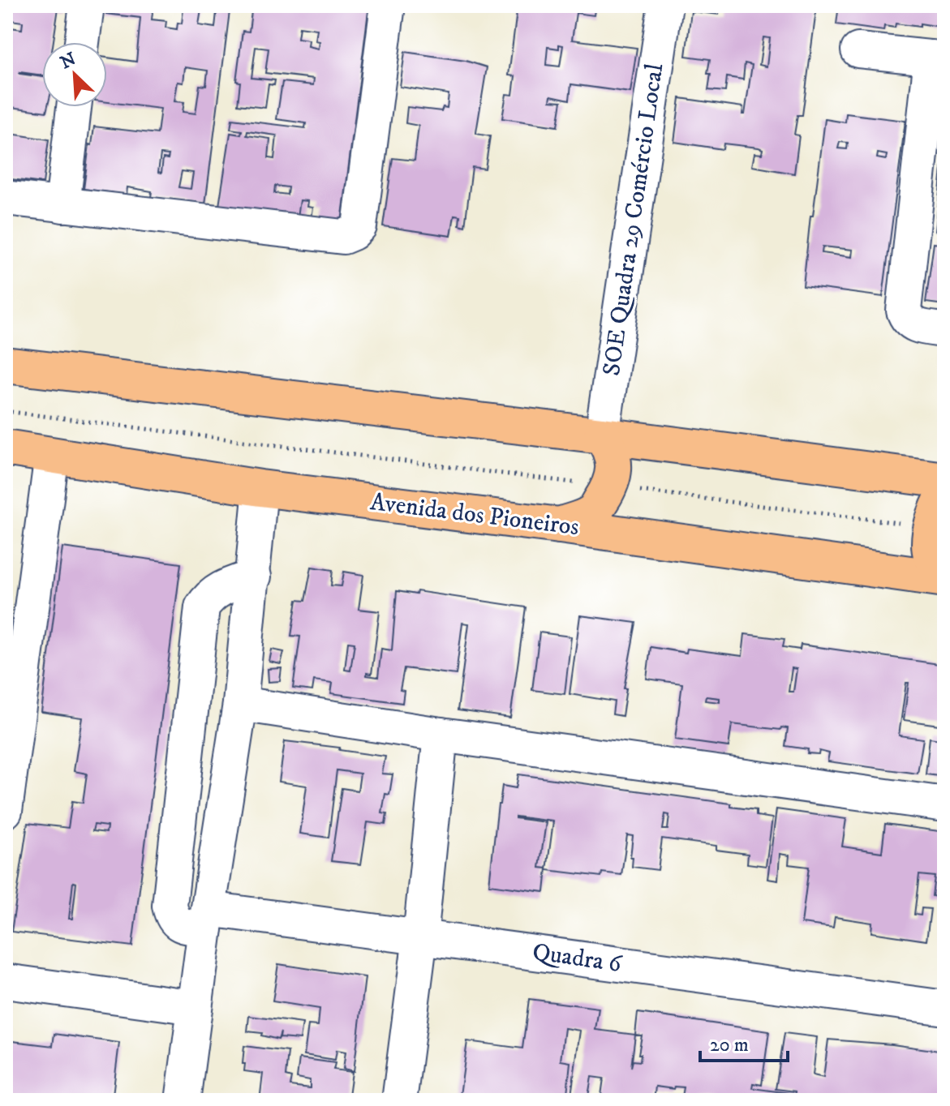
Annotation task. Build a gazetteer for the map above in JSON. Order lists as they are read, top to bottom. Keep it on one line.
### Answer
{"streets":{"main road":["Avenida dos Pioneiros"],"street":["SOE Quadra 29 Comércio Local","Quadra 6"]},"scale_bar":"20 m","north":"top left"}
